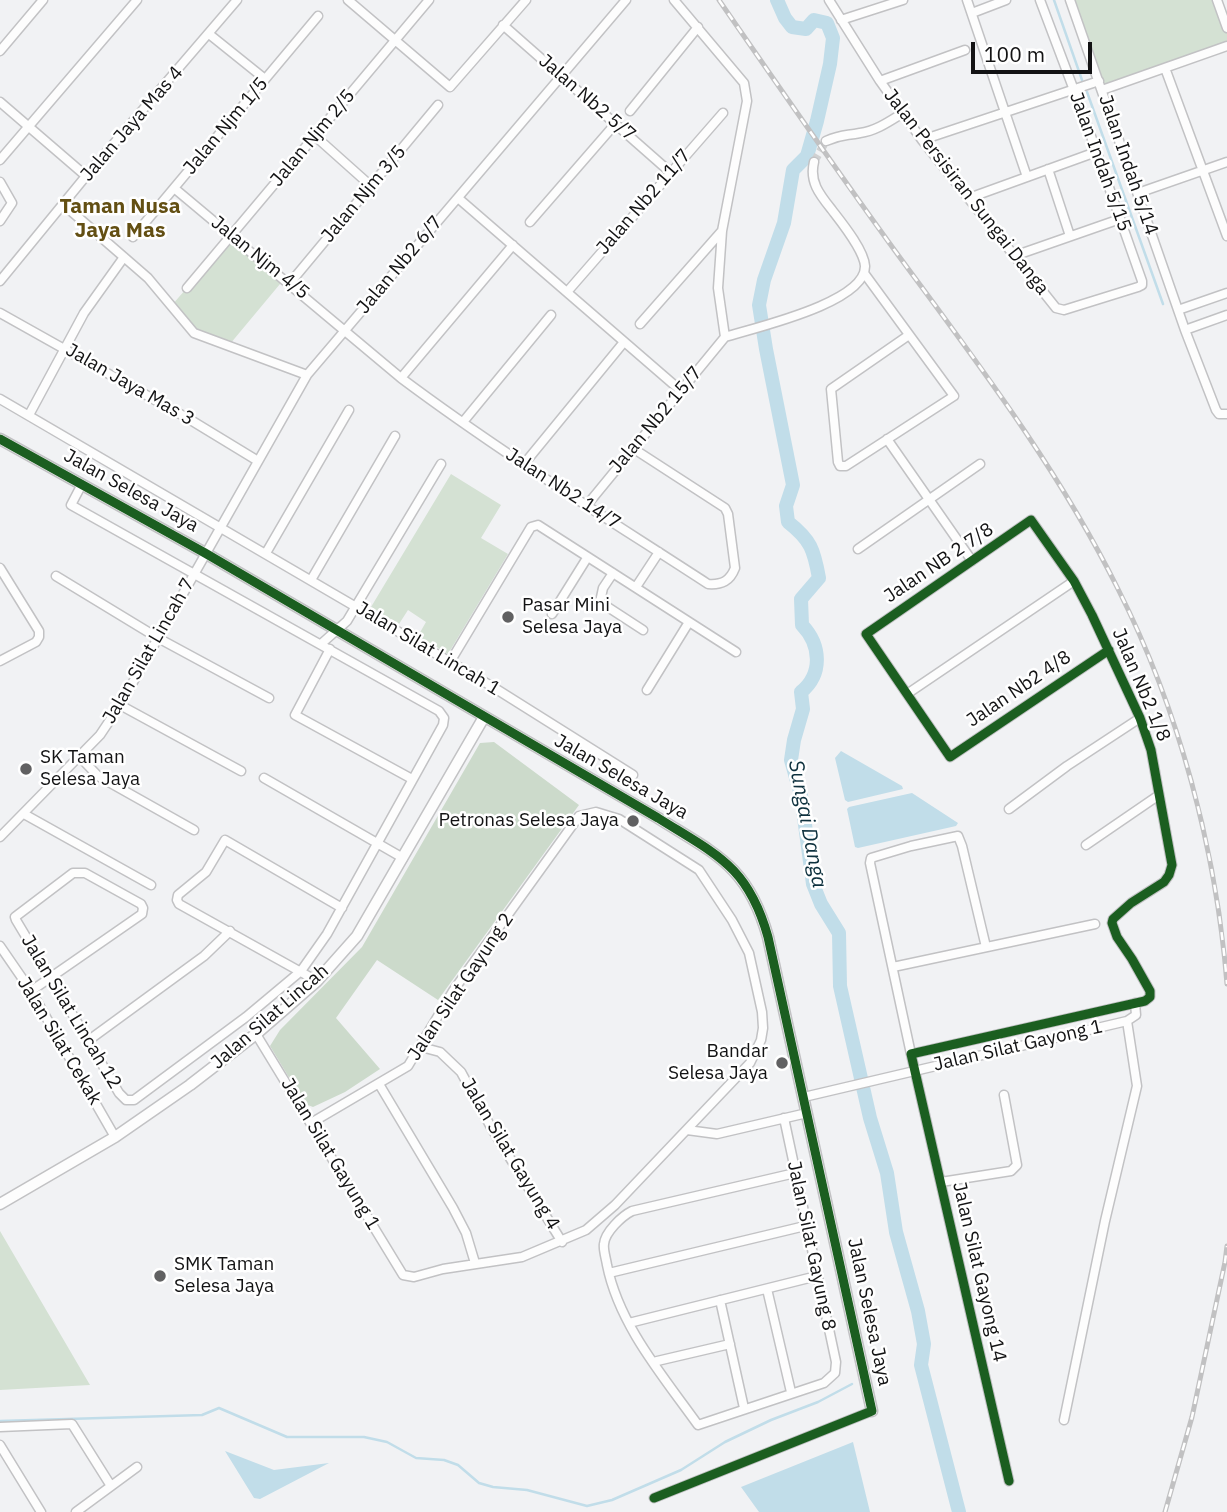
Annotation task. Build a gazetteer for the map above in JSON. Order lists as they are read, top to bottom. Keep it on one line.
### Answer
{"streets":{"street":["Jalan Nb2 5/7","Jalan Jaya Mas 4","Jalan Njm 1/5","Jalan Njm 2/5","Jalan Indah 5/15","Jalan Indah 5/14","Jalan Persisiran Sungai Danga","Jalan Njm 3/5","Jalan Nb2 11/7","Jalan Njm 4/5","Jalan Nb2 6/7","Jalan Jaya Mas 3","Jalan Nb2 15/7","Jalan Nb2 14/7","Jalan Selesa Jaya","Jalan NB 2 7/8","Jalan Silat Lincah 1","Jalan Silat Lincah 7","Jalan Nb2 1/8","Jalan Nb2 4/8","Jalan Silat Gayung 2","Jalan Silat Lincah 12","Jalan Silat Lincah","Jalan Silat Cekak","Jalan Silat Gayong 1","Jalan Silat Gayung 1","Jalan Silat Gayung 4","Jalan Silat Gayung 8","Jalan Silat Gayong 14"]},"crossings":[["Jalan Nb2 5/7","Jalan Nb2 11/7"],["Jalan Nb2 5/7","Jalan Nb2 6/7"],["Jalan Njm 1/5","Jalan Njm 4/5"],["Jalan Njm 2/5","Jalan Njm 4/5"],["Jalan Indah 5/15","Jalan Persisiran Sungai Danga"],["Jalan Njm 3/5","Jalan Njm 4/5"],["Jalan Njm 4/5","Jalan Nb2 6/7"],["Jalan Njm 4/5","Jalan Nb2 14/7"],["Jalan Nb2 6/7","Jalan Jaya Mas 3"],["Jalan Nb2 6/7","Jalan Nb2 14/7"],["Jalan Nb2 6/7","Jalan Selesa Jaya"],["Jalan Nb2 6/7","Jalan Silat Lincah 1"],["Jalan Nb2 6/7","Jalan Silat Lincah 7"],["Jalan Nb2 15/7","Jalan Nb2 14/7"],["Jalan Selesa Jaya","Jalan Silat Lincah 7"],["Jalan Selesa Jaya","Jalan Silat Lincah"],["Jalan Selesa Jaya","Jalan Silat Gayong 1"],["Jalan NB 2 7/8","Jalan Nb2 1/8"],["Jalan NB 2 7/8","Jalan Nb2 4/8"],["Jalan Nb2 1/8","Jalan Nb2 4/8"],["Jalan Nb2 1/8","Jalan Silat Gayong 1"],["Jalan Silat Gayung 2","Jalan Silat Gayung 1"],["Jalan Silat Gayung 2","Jalan Silat Gayung 4"],["Jalan Silat Lincah","Jalan Silat Cekak"],["Jalan Silat Lincah","Jalan Silat Gayung 1"],["Jalan Silat Gayong 1","Jalan Silat Gayong 14"]],"districts":["Taman Nusa Jaya Mas"],"water":["Sungai Danga"],"places":["Pasar Mini Selesa Jaya","SK Taman Selesa Jaya","Petronas Selesa Jaya","Bandar Selesa Jaya","SMK Taman Selesa Jaya"],"scale_bar":"100 m"}
